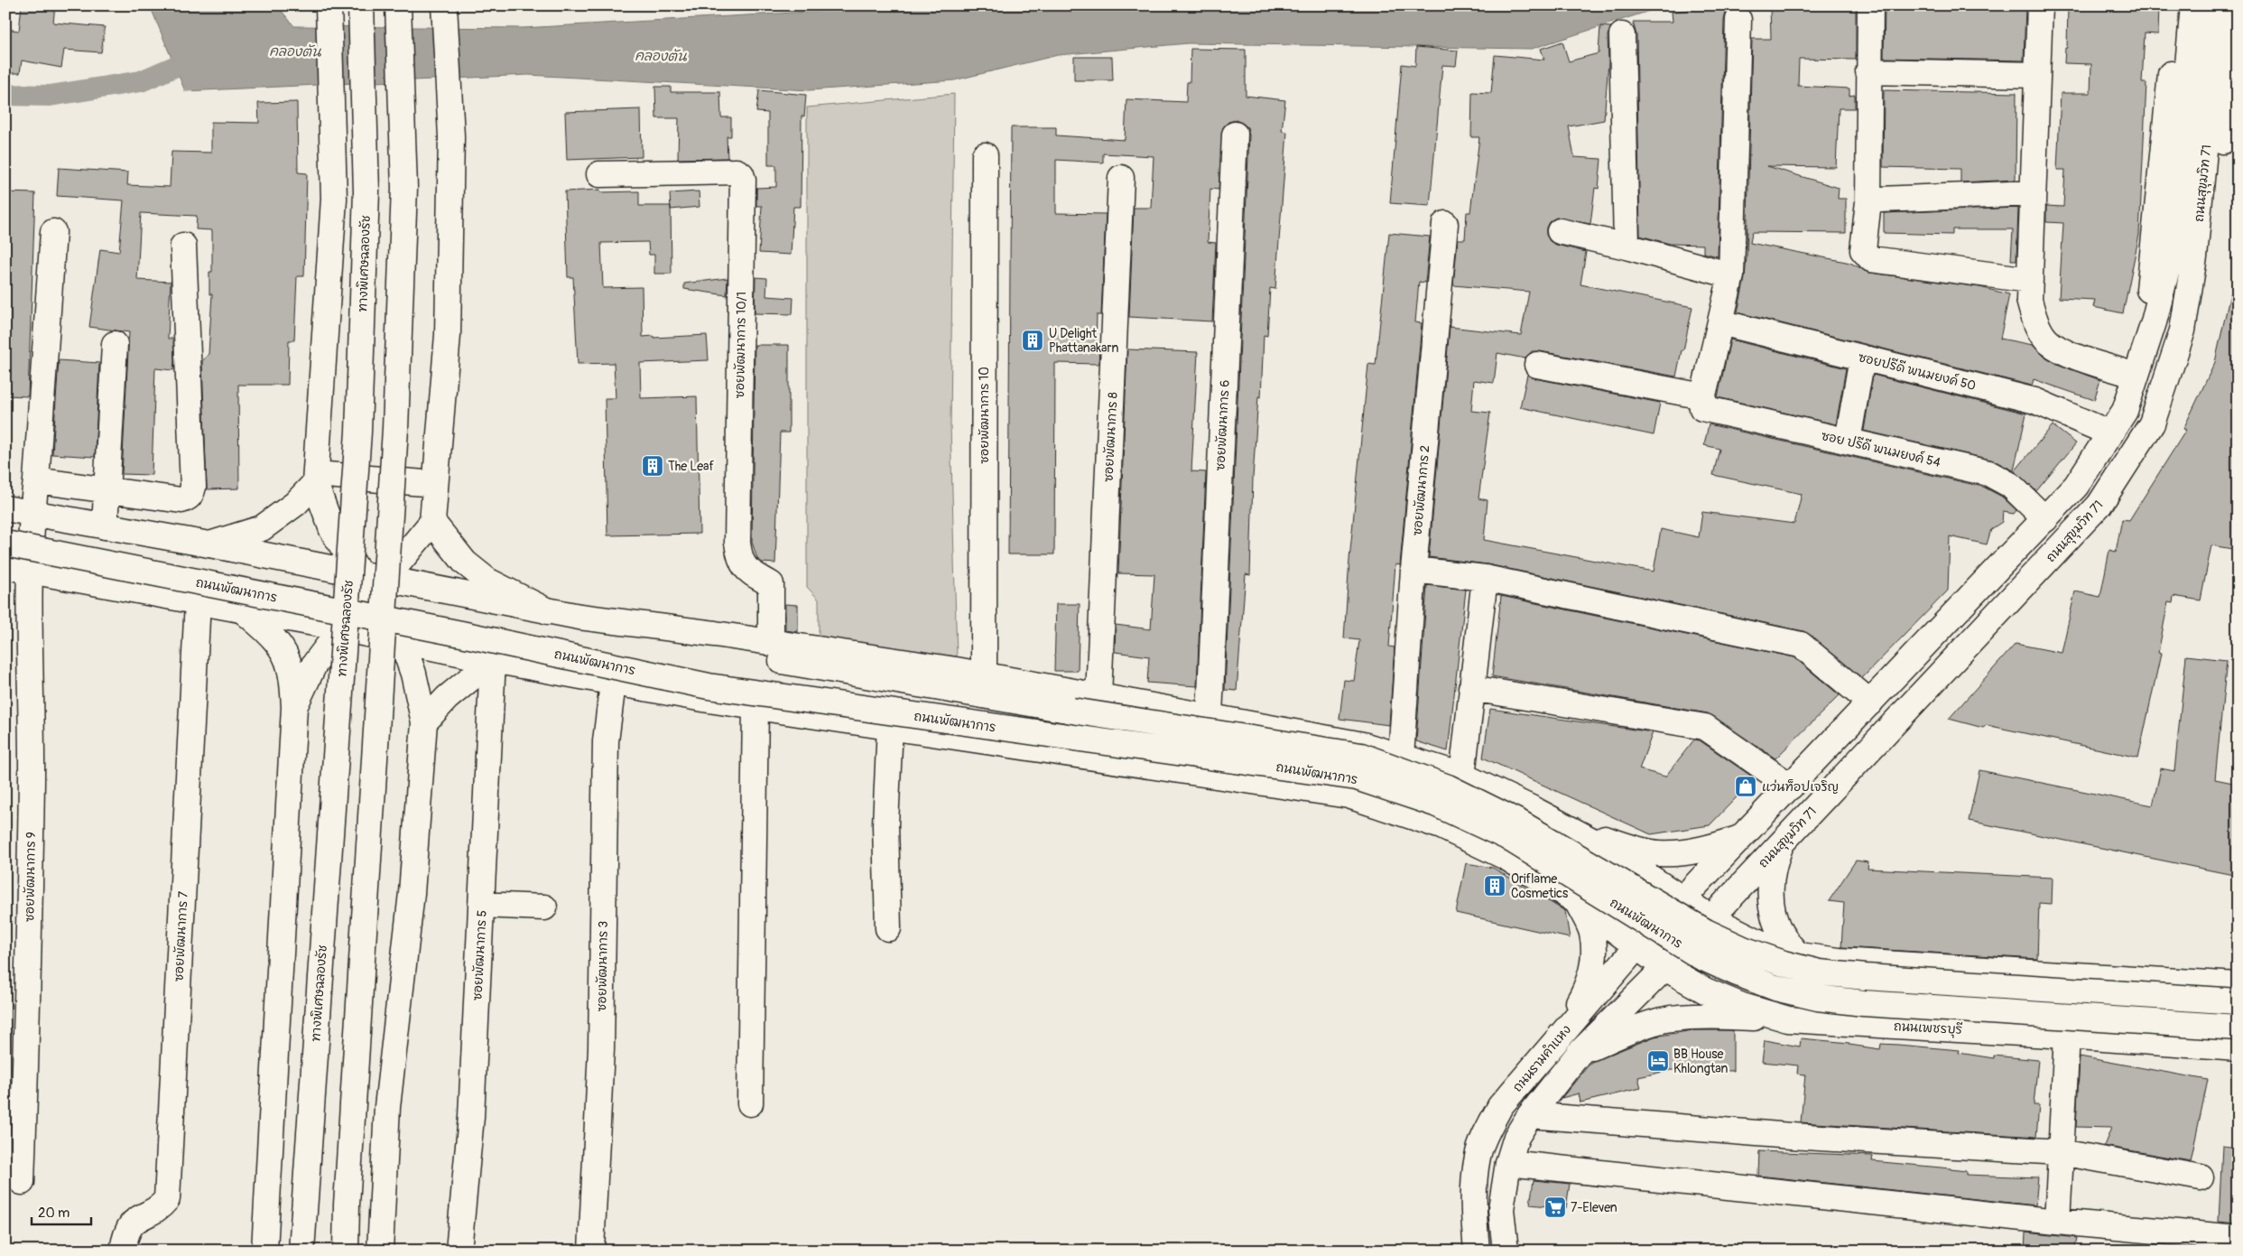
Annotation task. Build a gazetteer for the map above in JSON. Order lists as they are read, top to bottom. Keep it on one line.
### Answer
{"streets":{"main road":["ถนนสุขุมวิท 71","ทางพิเศษฉลองรัช","ซอยพัฒนาการ 10/1","ซอยปรีดี พนมยงค์ 50","ซอยพัฒนาการ 10","ซอยพัฒนาการ 6","ซอยพัฒนาการ 8","ซอย ปรีดี พนมยงค์ 54","ซอยพัฒนาการ 2","ถนนพัฒนาการ","ซอยพัฒนาการ 9","ซอยพัฒนาการ 7","ซอยพัฒนาการ 5","ซอยพัฒนาการ 3","ถนนเพชรบุรี","ถนนรามคำแหง"]},"crossings":[["ถนนสุขุมวิท 71","ซอยปรีดี พนมยงค์ 50"],["ถนนสุขุมวิท 71","ซอย ปรีดี พนมยงค์ 54"],["ถนนสุขุมวิท 71","ถนนพัฒนาการ"],["ถนนสุขุมวิท 71","ถนนรามคำแหง"],["ซอยพัฒนาการ 10/1","ถนนพัฒนาการ"],["ซอยพัฒนาการ 10","ถนนพัฒนาการ"],["ซอยพัฒนาการ 6","ถนนพัฒนาการ"],["ซอยพัฒนาการ 8","ถนนพัฒนาการ"],["ซอยพัฒนาการ 2","ถนนพัฒนาการ"],["ถนนพัฒนาการ","ซอยพัฒนาการ 9"],["ถนนพัฒนาการ","ซอยพัฒนาการ 7"],["ถนนพัฒนาการ","ซอยพัฒนาการ 5"],["ถนนพัฒนาการ","ซอยพัฒนาการ 3"],["ถนนพัฒนาการ","ถนนเพชรบุรี"],["ถนนพัฒนาการ","ถนนรามคำแหง"],["ถนนเพชรบุรี","ถนนรามคำแหง"]],"water":["คลองตัน"],"places":{"building":["U Delight Phattanakarn","The Leaf","Oriflame Cosmetics"],"shop":["แว่นท็อปเจริญ"],"hotel":["BB House Khlongtan"],"supermarket":["7-Eleven"]},"scale_bar":"20 m"}
